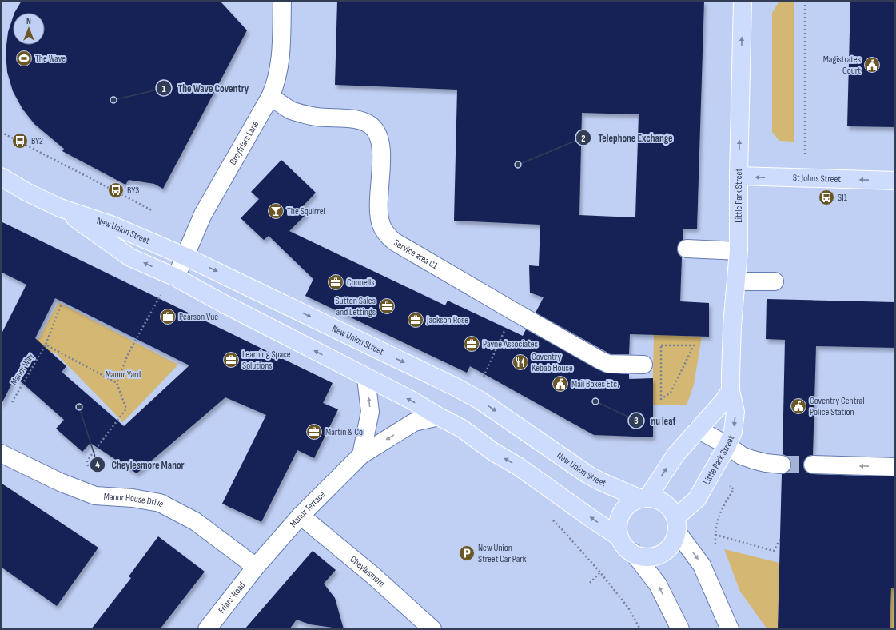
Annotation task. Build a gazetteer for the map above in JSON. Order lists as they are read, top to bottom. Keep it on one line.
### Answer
{"streets":{"main road":["St Johns Street","Little Park Street","New Union Street"],"street":["Greyfriars Lane","Service area C1","Manor House Drive","Manor Terrace","Cheylesmore","Friars' Road"],"path":["Manor Way"]},"crossings":[["Greyfriars Lane","New Union Street"],["Greyfriars Lane","Service area C1"],["St Johns Street","Little Park Street"],["Little Park Street","New Union Street"],["New Union Street","Manor Terrace"],["Manor House Drive","Manor Terrace"],["Manor House Drive","Friars' Road"],["Manor Terrace","Cheylesmore"],["Manor Terrace","Friars' Road"]],"one_way":["St Johns Street","Manor Terrace"],"parks":["Manor Yard"],"places":{"sports":["The Wave"],"public building":["Magistrates Court","Mail Boxes Etc.","Coventry Central Police Station"],"other":["The Wave Coventry","Telephone Exchange","nu leaf","Cheylesmore Manor"],"bus stop":["BY2","BY3","SJ1"],"bar":["The Squirrel"],"office":["Connells","Sutton Sales and Lettings","Pearson Vue","Jackson Rose","Payne Associates","Learning Space Solutions","Martin & Co"],"restaurant":["Coventry Kebab House"],"parking":["New Union Street Car Park"]},"north":"top"}
